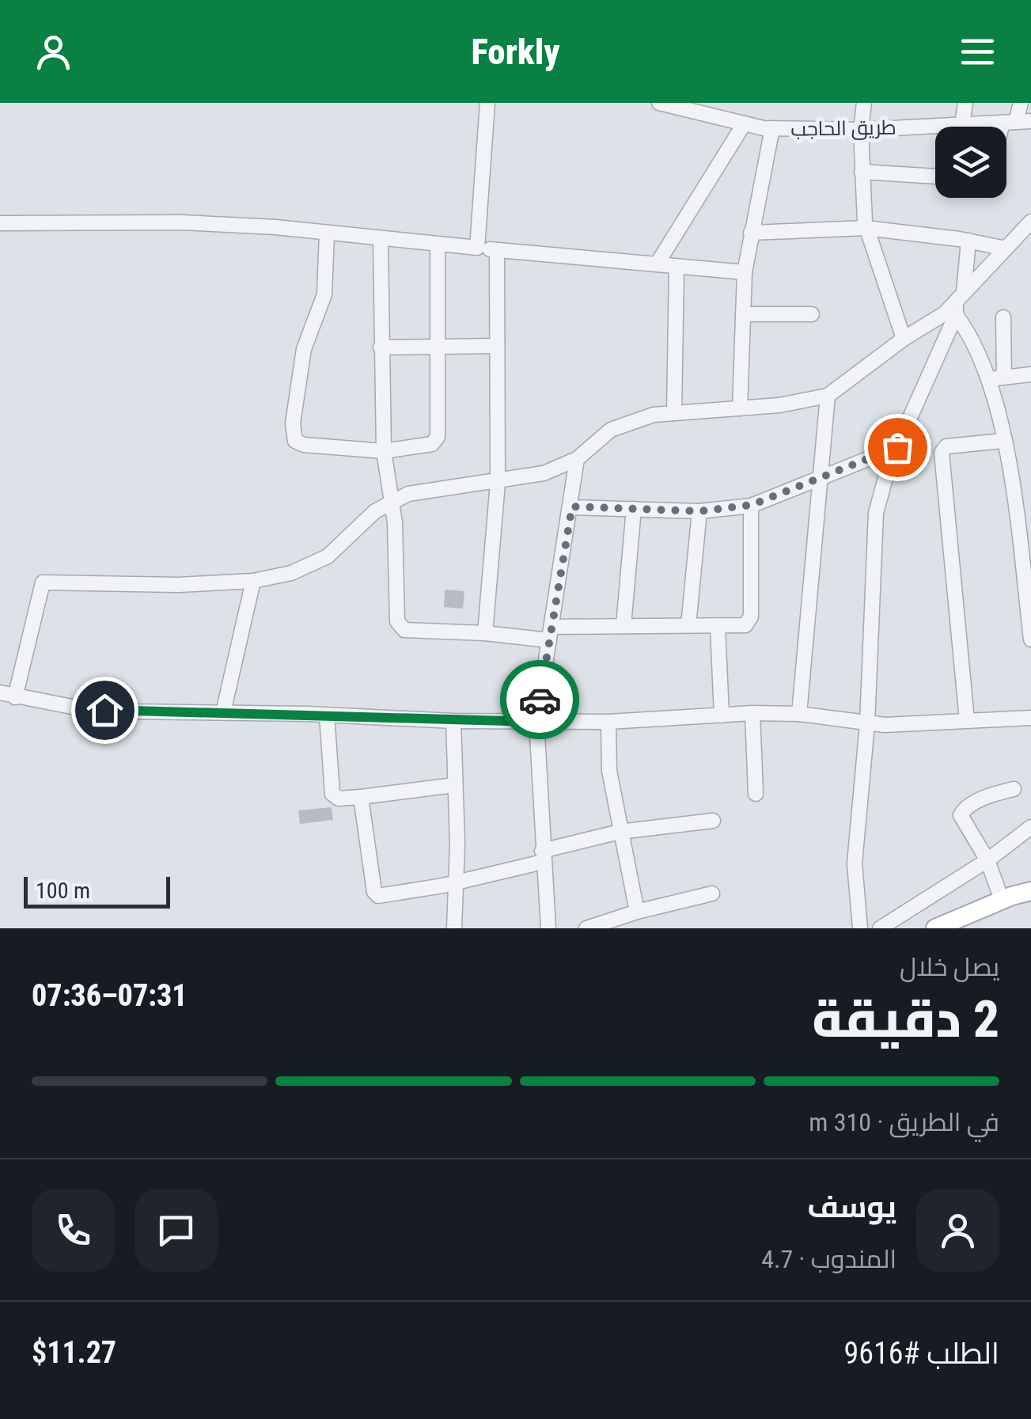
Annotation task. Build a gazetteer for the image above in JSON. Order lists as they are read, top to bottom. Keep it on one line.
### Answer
{"streets":{"street":["طريق الحاجب"]},"scale_bar":"100 m","page":{"header":"Forkly","scale":"100 m","heading":["2 دقيقة","يصل خلال","07:31–07:36"],"panel":["يوسف","المندوب · 4.7","الطلب #9616","$11.27"],"bar":"في الطريق · 310 m"}}
